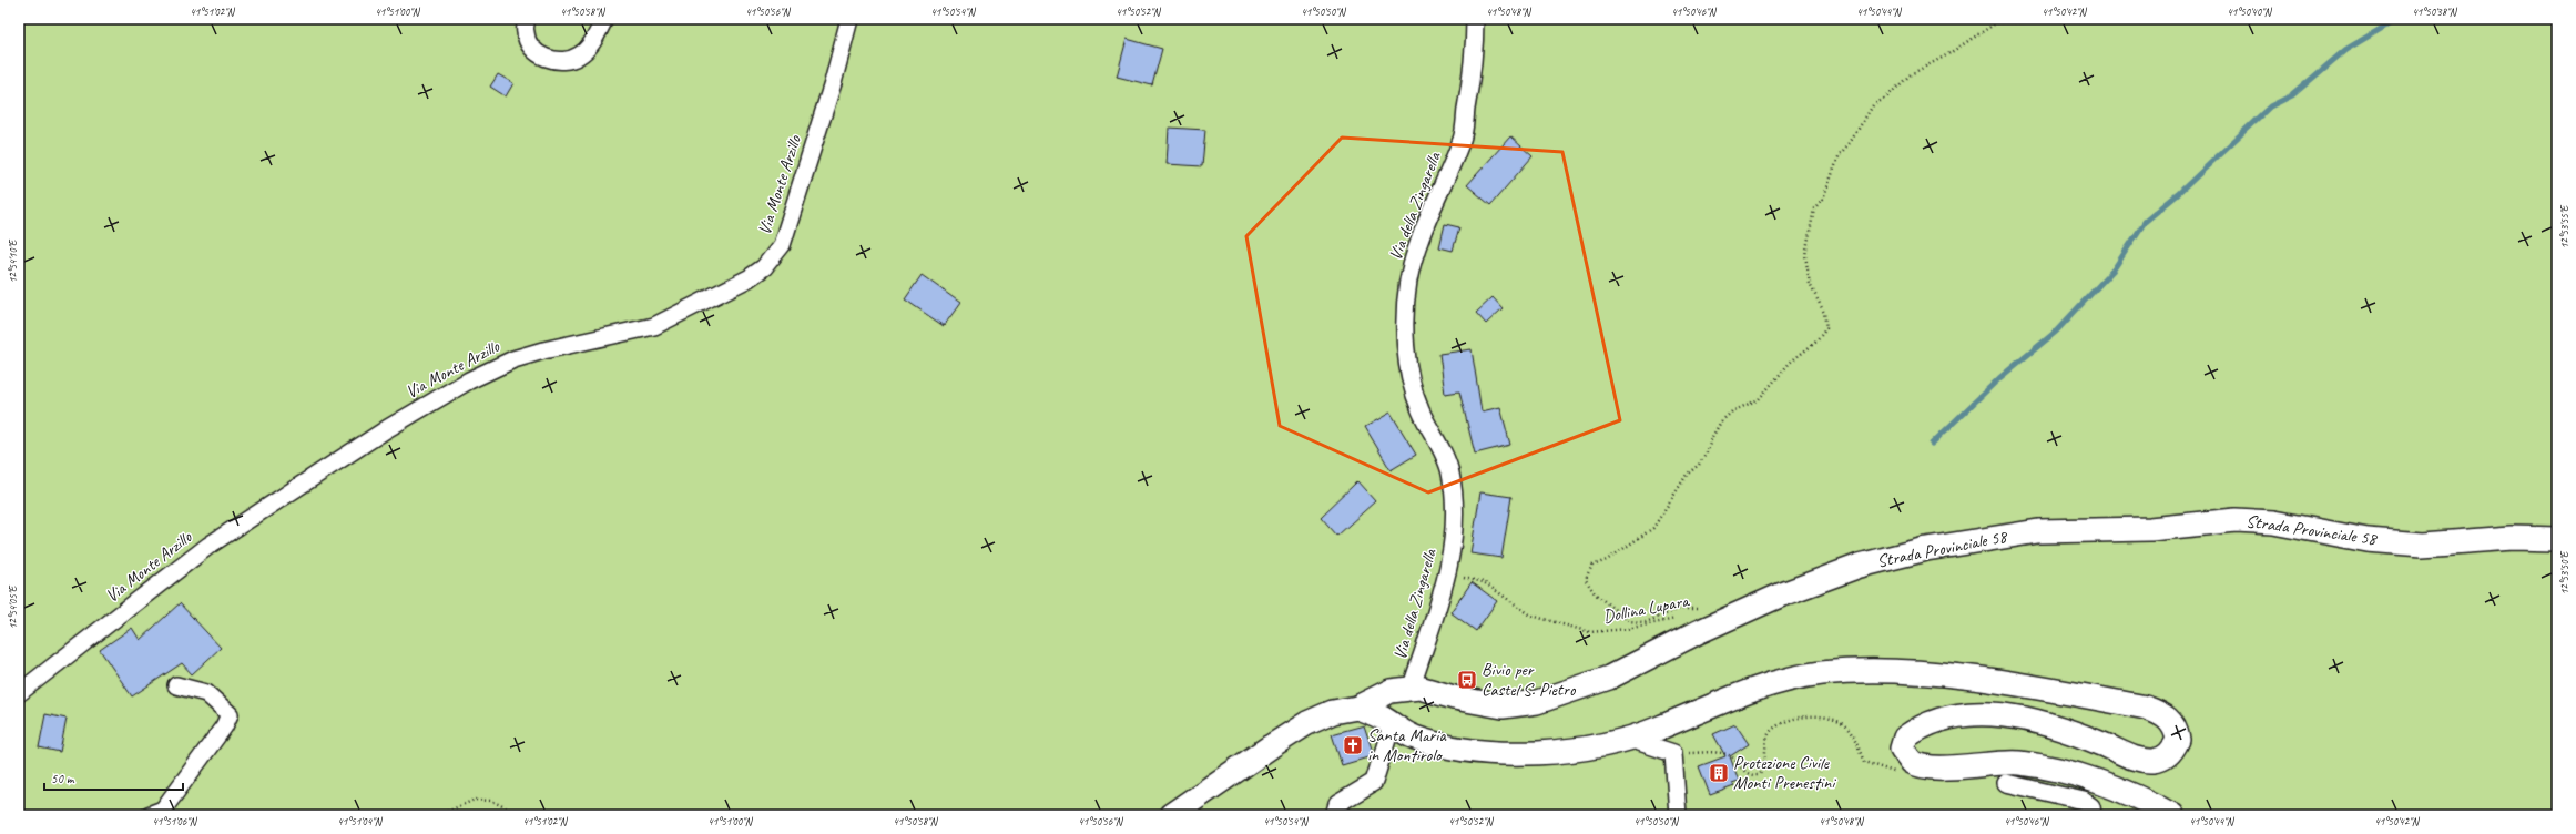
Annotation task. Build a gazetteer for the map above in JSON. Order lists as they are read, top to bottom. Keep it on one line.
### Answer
{"streets":{"street":["Via Monte Arzillo","Via della Zingarella","Strada Provinciale 58"],"path":["Dollina Lupara"]},"crossings":[["Via della Zingarella","Strada Provinciale 58"],["Via della Zingarella","Dollina Lupara"]],"places":{"bus stop":["Bivio per Castel S. Pietro"],"church":["Santa Maria in Montirolo"],"building":["Protezione Civile Monti Prenestini"]},"scale_bar":"50 m","coordinates":["41°51'02\"N","41°51'00\"N","41°50'58\"N","41°50'56\"N","41°50'54\"N","41°50'52\"N","41°50'50\"N","41°50'48\"N","41°50'46\"N","41°50'44\"N","41°50'42\"N","41°50'40\"N","41°50'38\"N","12°53'55\"E","12°54'10\"E","12°53'50\"E","12°54'05\"E","41°51'06\"N","41°51'04\"N"]}
